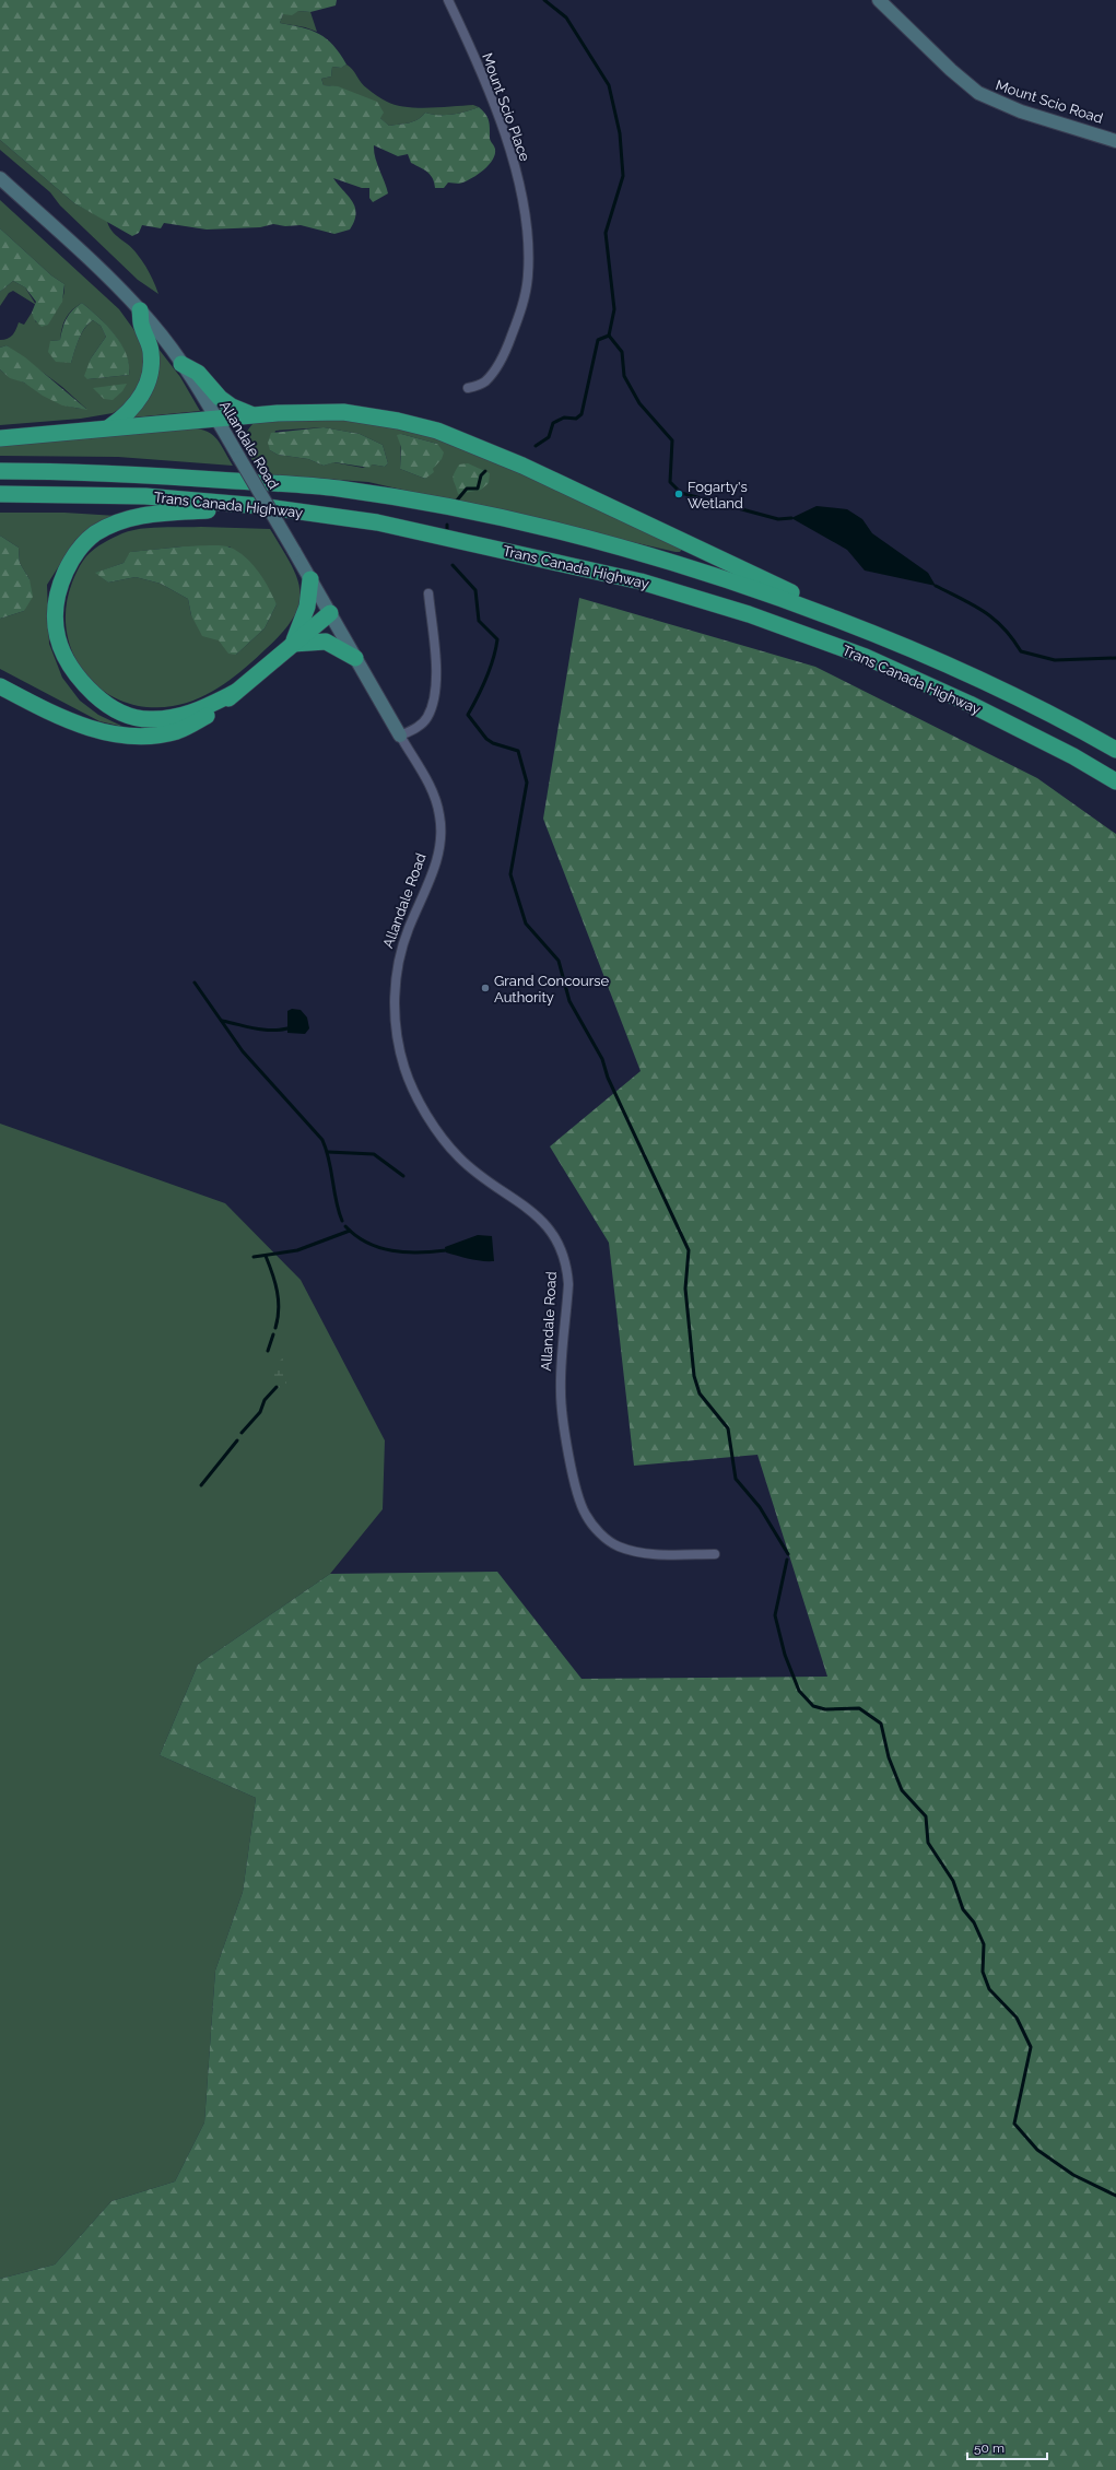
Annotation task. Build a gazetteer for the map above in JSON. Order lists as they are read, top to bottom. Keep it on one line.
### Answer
{"streets":{"highway":["Trans Canada Highway"],"main road":["Mount Scio Road","Allandale Road"],"street":["Mount Scio Place"]},"places":["Fogarty's Wetland","Grand Concourse Authority"],"scale_bar":"50 m"}
